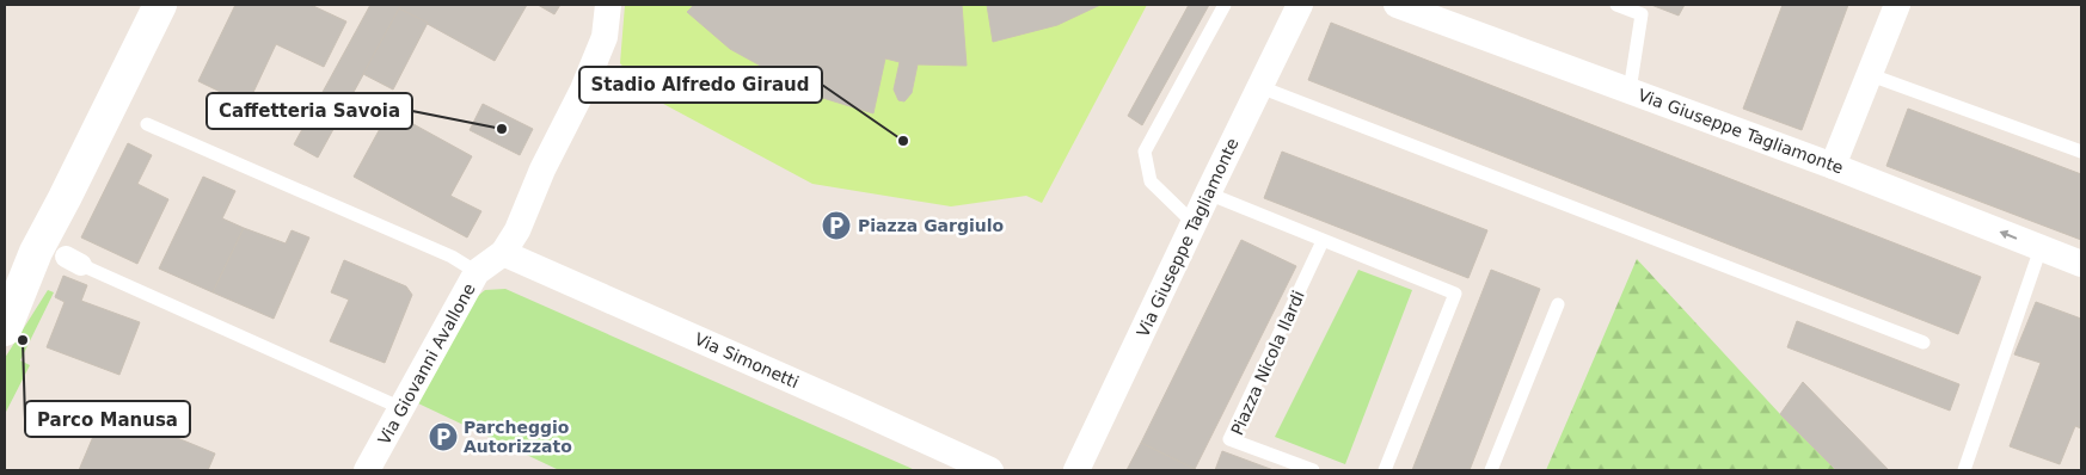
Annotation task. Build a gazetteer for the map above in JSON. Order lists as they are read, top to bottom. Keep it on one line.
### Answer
{"streets":{"street":["Via Giuseppe Tagliamonte","Via Simonetti","Via Giovanni Avallone"],"lane":["Piazza Nicola Ilardi"]},"crossings":[["Via Simonetti","Via Giovanni Avallone"]],"places":{"other":["Caffetteria Savoia","Stadio Alfredo Giraud","Parco Manusa"],"parking":["Piazza Gargiulo","Parcheggio Autorizzato"]}}
